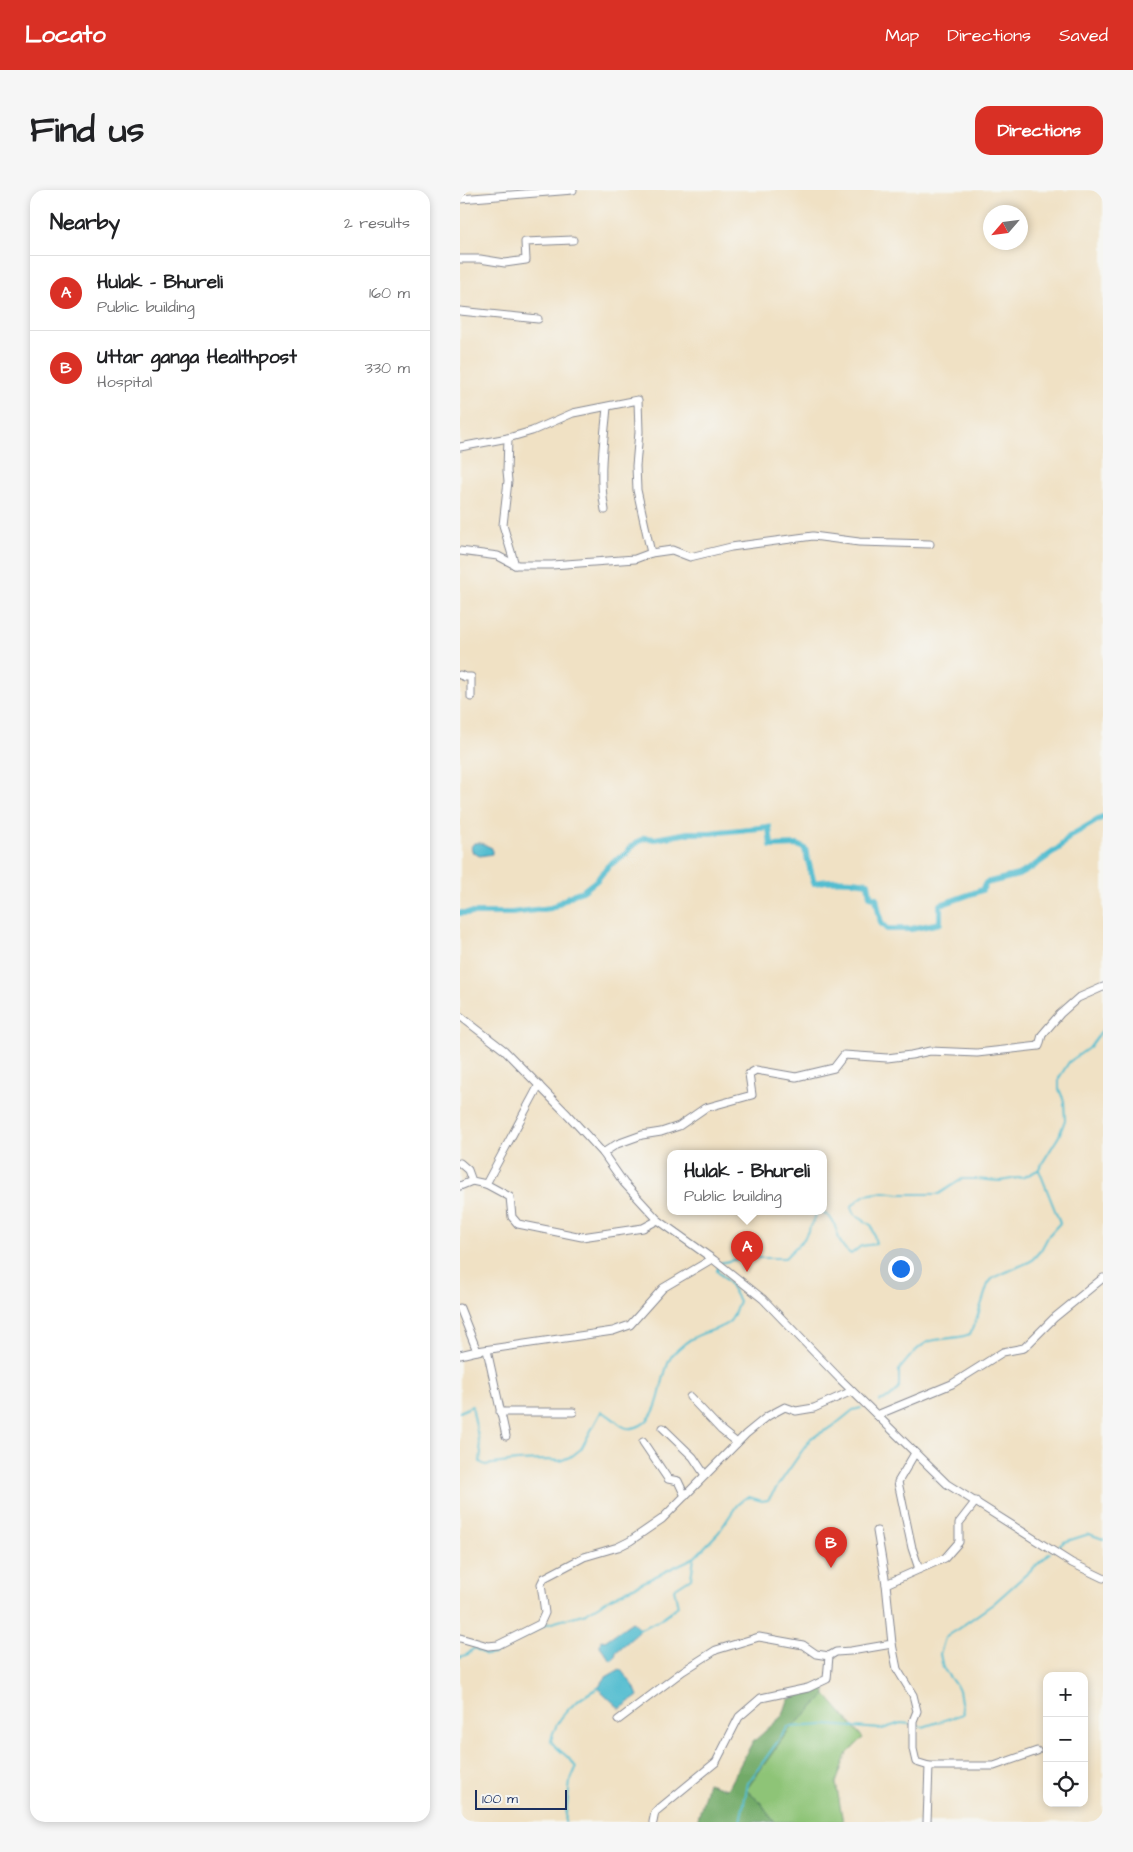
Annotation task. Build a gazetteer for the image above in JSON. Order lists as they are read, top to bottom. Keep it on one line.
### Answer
{"scale_bar":"100 m","north":"bottom left","page":{"header":"Locato","nav":["Map","Directions","Saved"],"title":"Find us","buttons":"Directions","heading":["Nearby","2 results"],"list":[{"mark":"A","name":"Hulak - Bhureli","note":"Public building","value":"160 m"},{"mark":"B","name":"Uttar ganga Healthpost","note":"Hospital","value":"330 m"}],"popup":["Hulak - Bhureli","Public building"],"pins":["A","B"],"map_buttons":["+","−"],"scale":"100 m"}}
